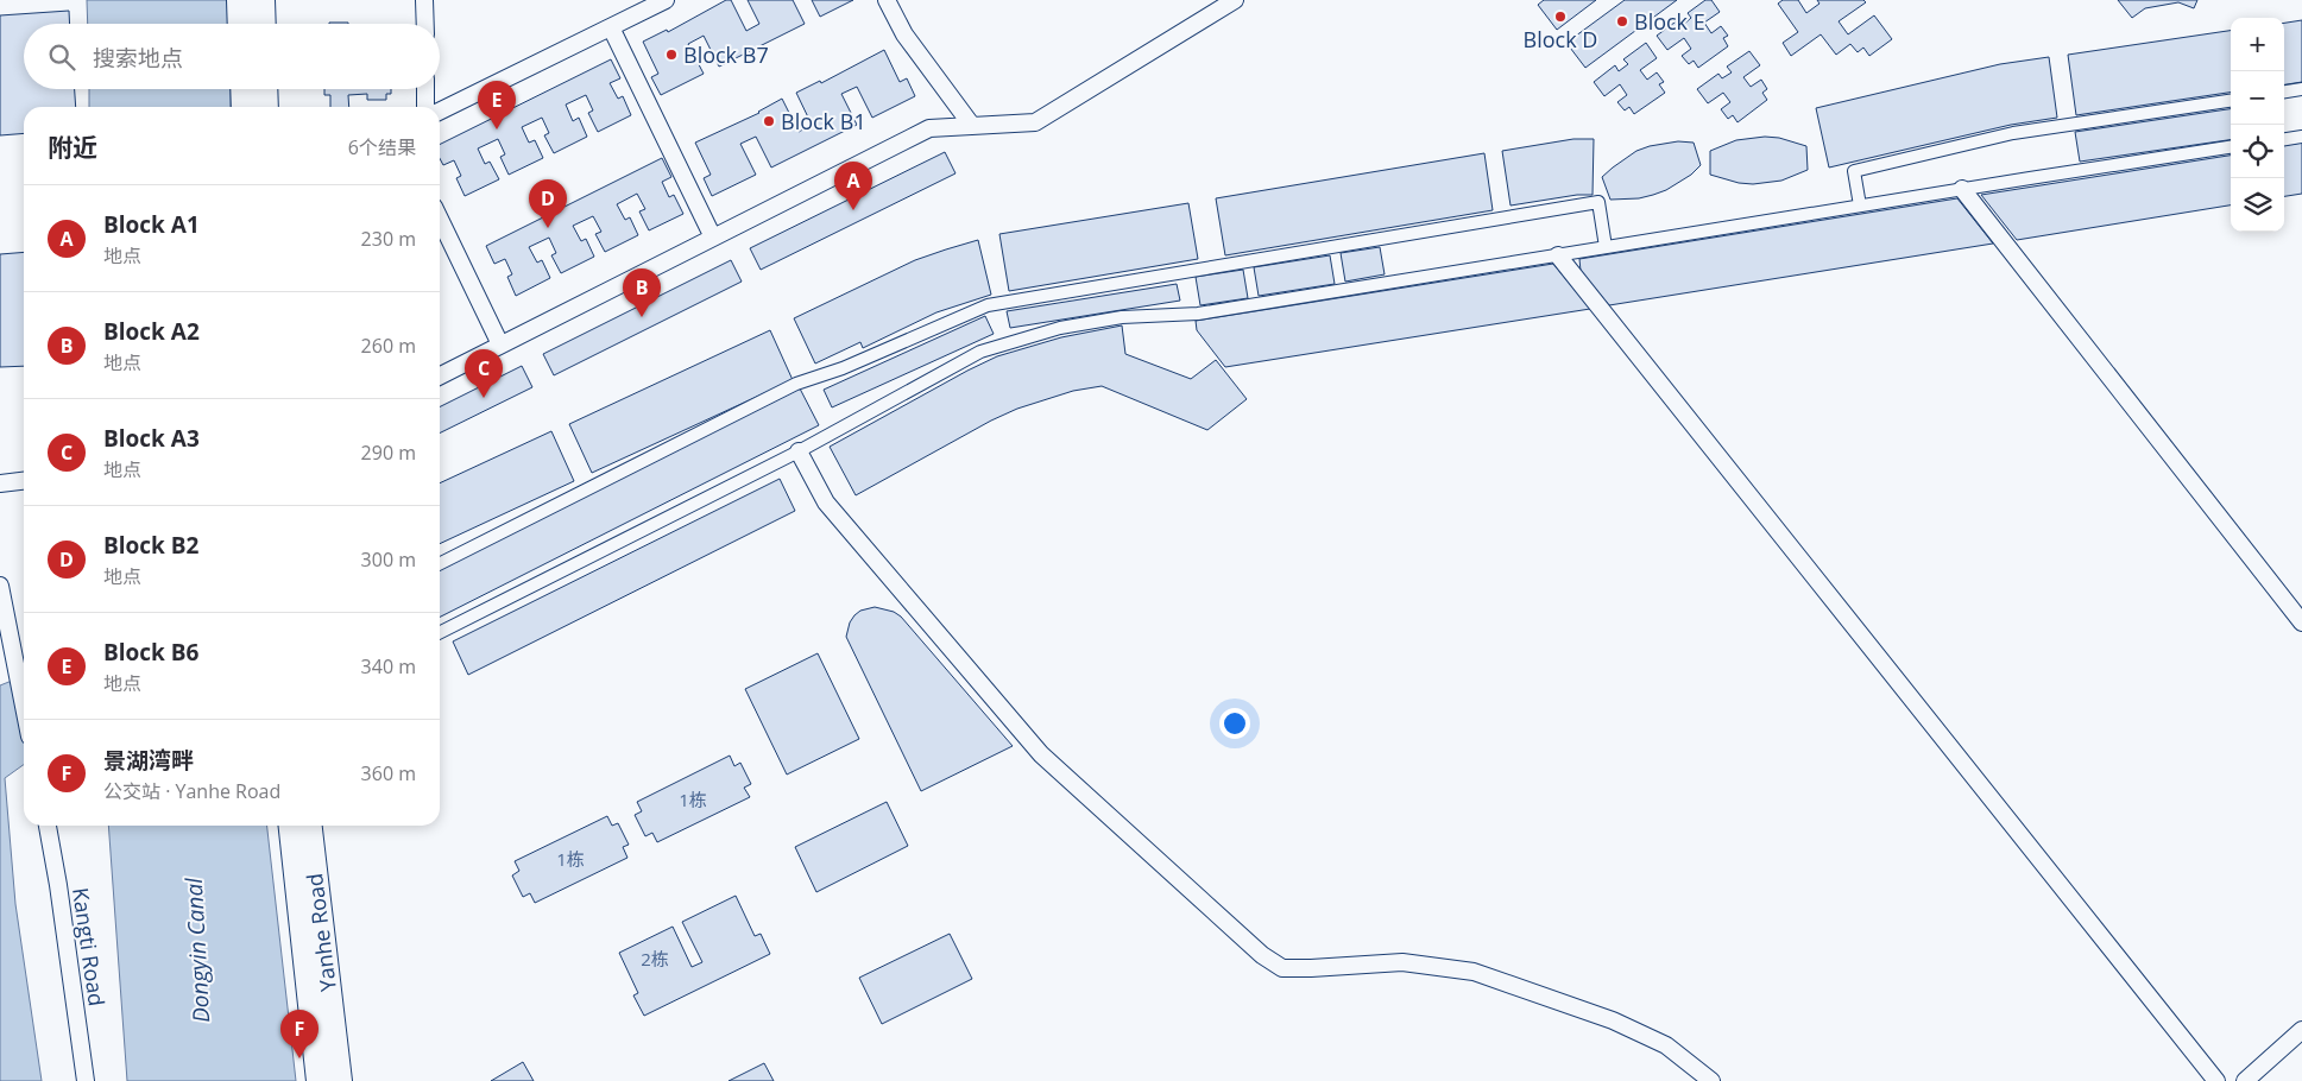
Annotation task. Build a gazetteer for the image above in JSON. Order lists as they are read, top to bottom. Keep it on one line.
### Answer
{"streets":{"main road":["Yanhe Road"],"street":["Kangti Road"]},"water":["Dongyin Canal"],"places":["Block D","Block E","Block B7","Block B1"],"house_numbers":["1栋","1栋","2栋"],"page":{"map_buttons":["+","−"],"search":"搜索地点","pins":["E","A","D","B","C","F"],"heading":["附近","6个结果"],"list":[{"mark":"A","name":"Block A1","note":"地点","value":"230 m"},{"mark":"B","name":"Block A2","note":"地点","value":"260 m"},{"mark":"C","name":"Block A3","note":"地点","value":"290 m"},{"mark":"D","name":"Block B2","note":"地点","value":"300 m"},{"mark":"E","name":"Block B6","note":"地点","value":"340 m"},{"mark":"F","name":"景湖湾畔","note":"公交站 · Yanhe Road","value":"360 m"}]}}
